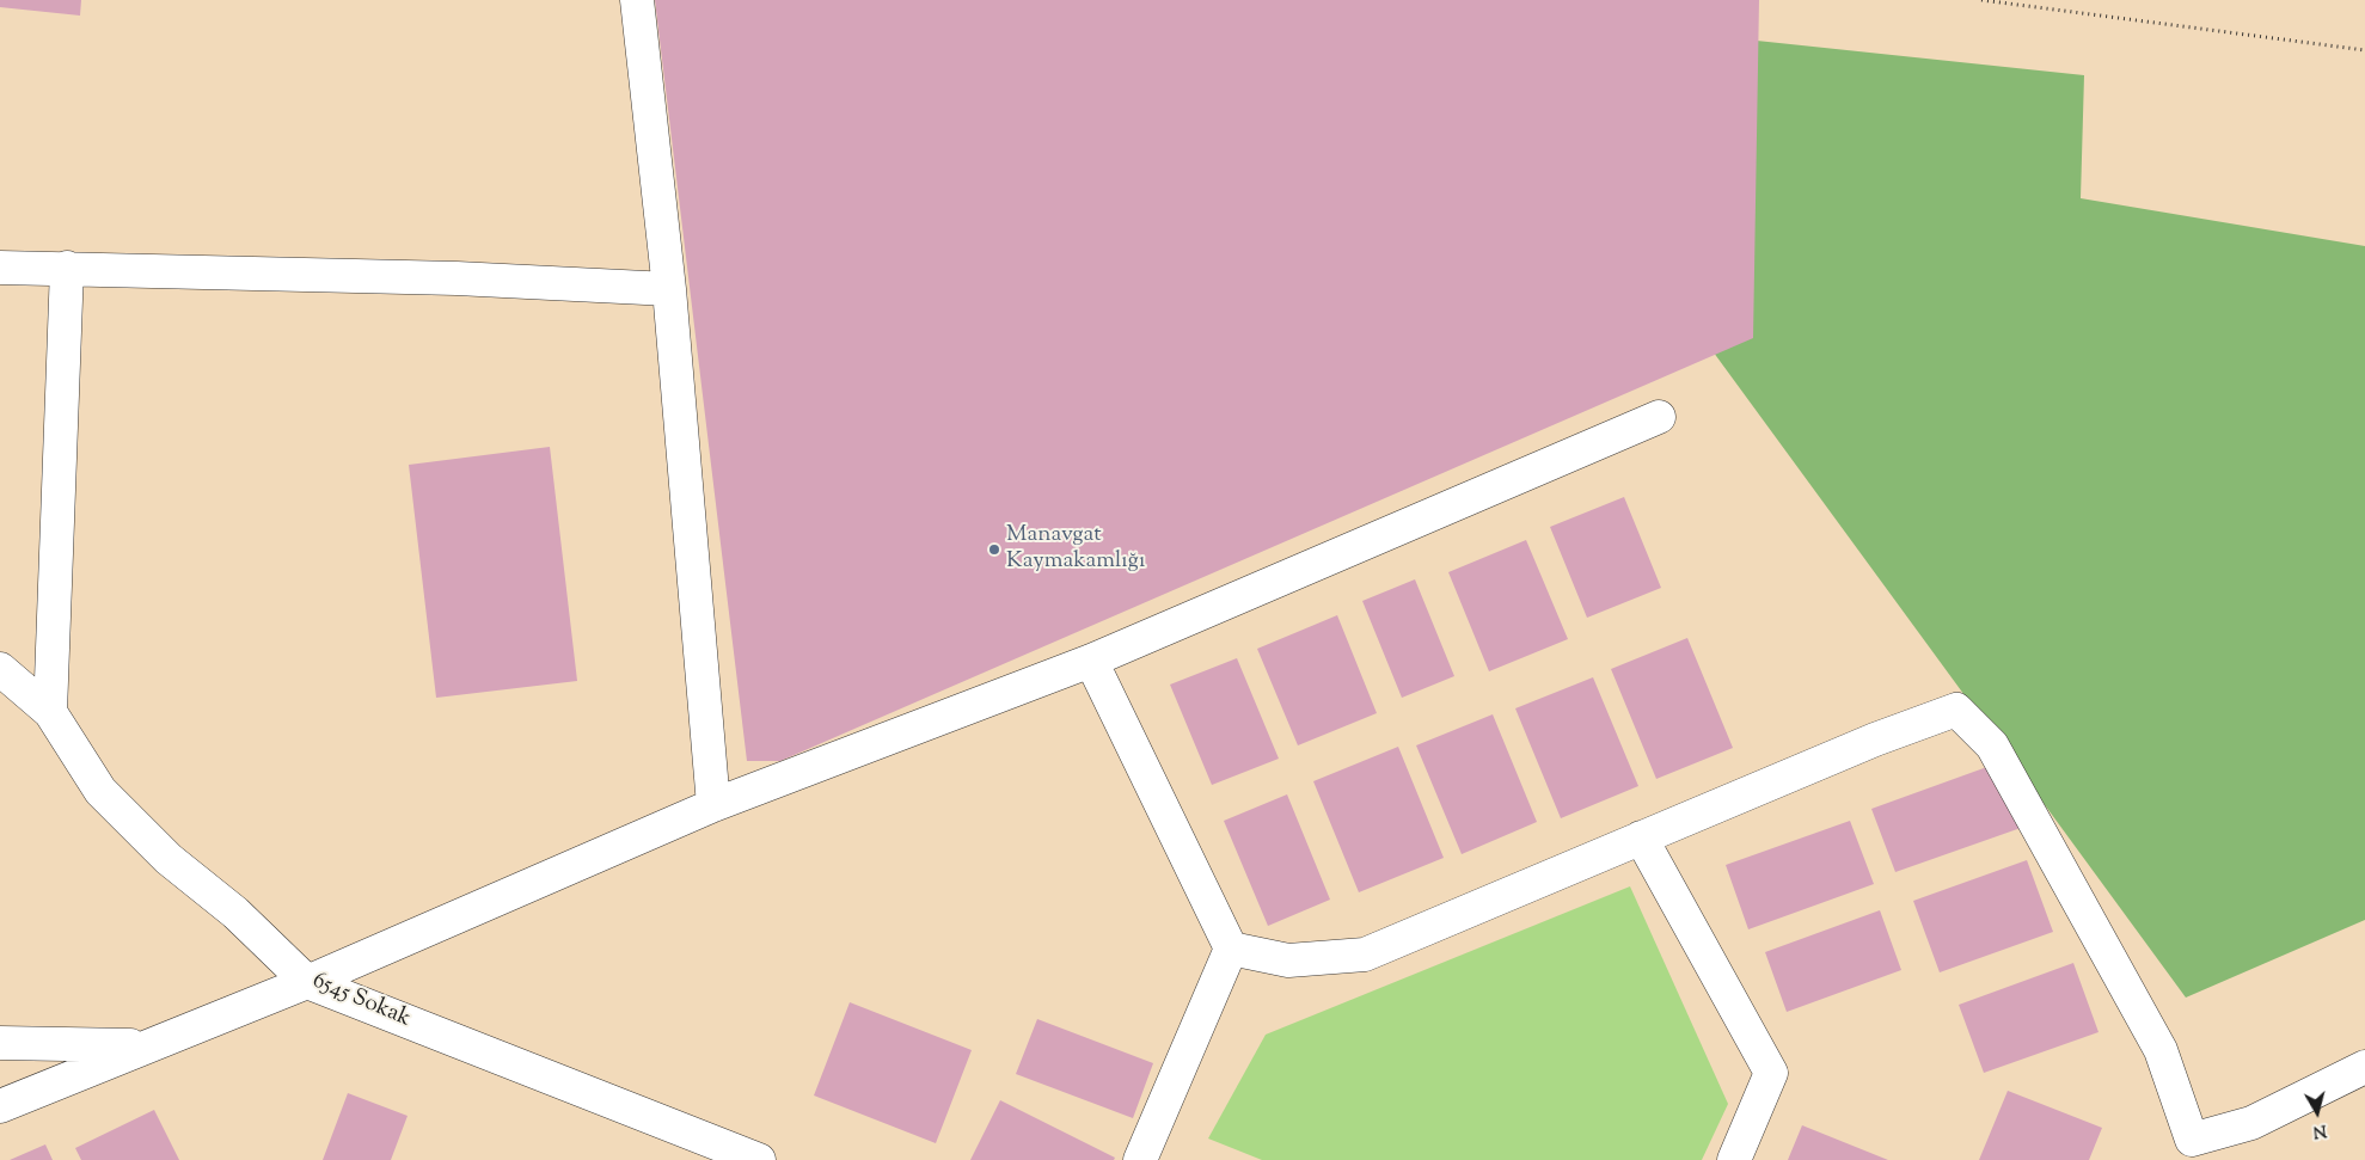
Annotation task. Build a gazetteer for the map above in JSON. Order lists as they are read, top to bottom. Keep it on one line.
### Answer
{"streets":{"street":["6545 Sokak"]},"places":["Manavgat Kaymakamlığı"],"north":"bottom"}
